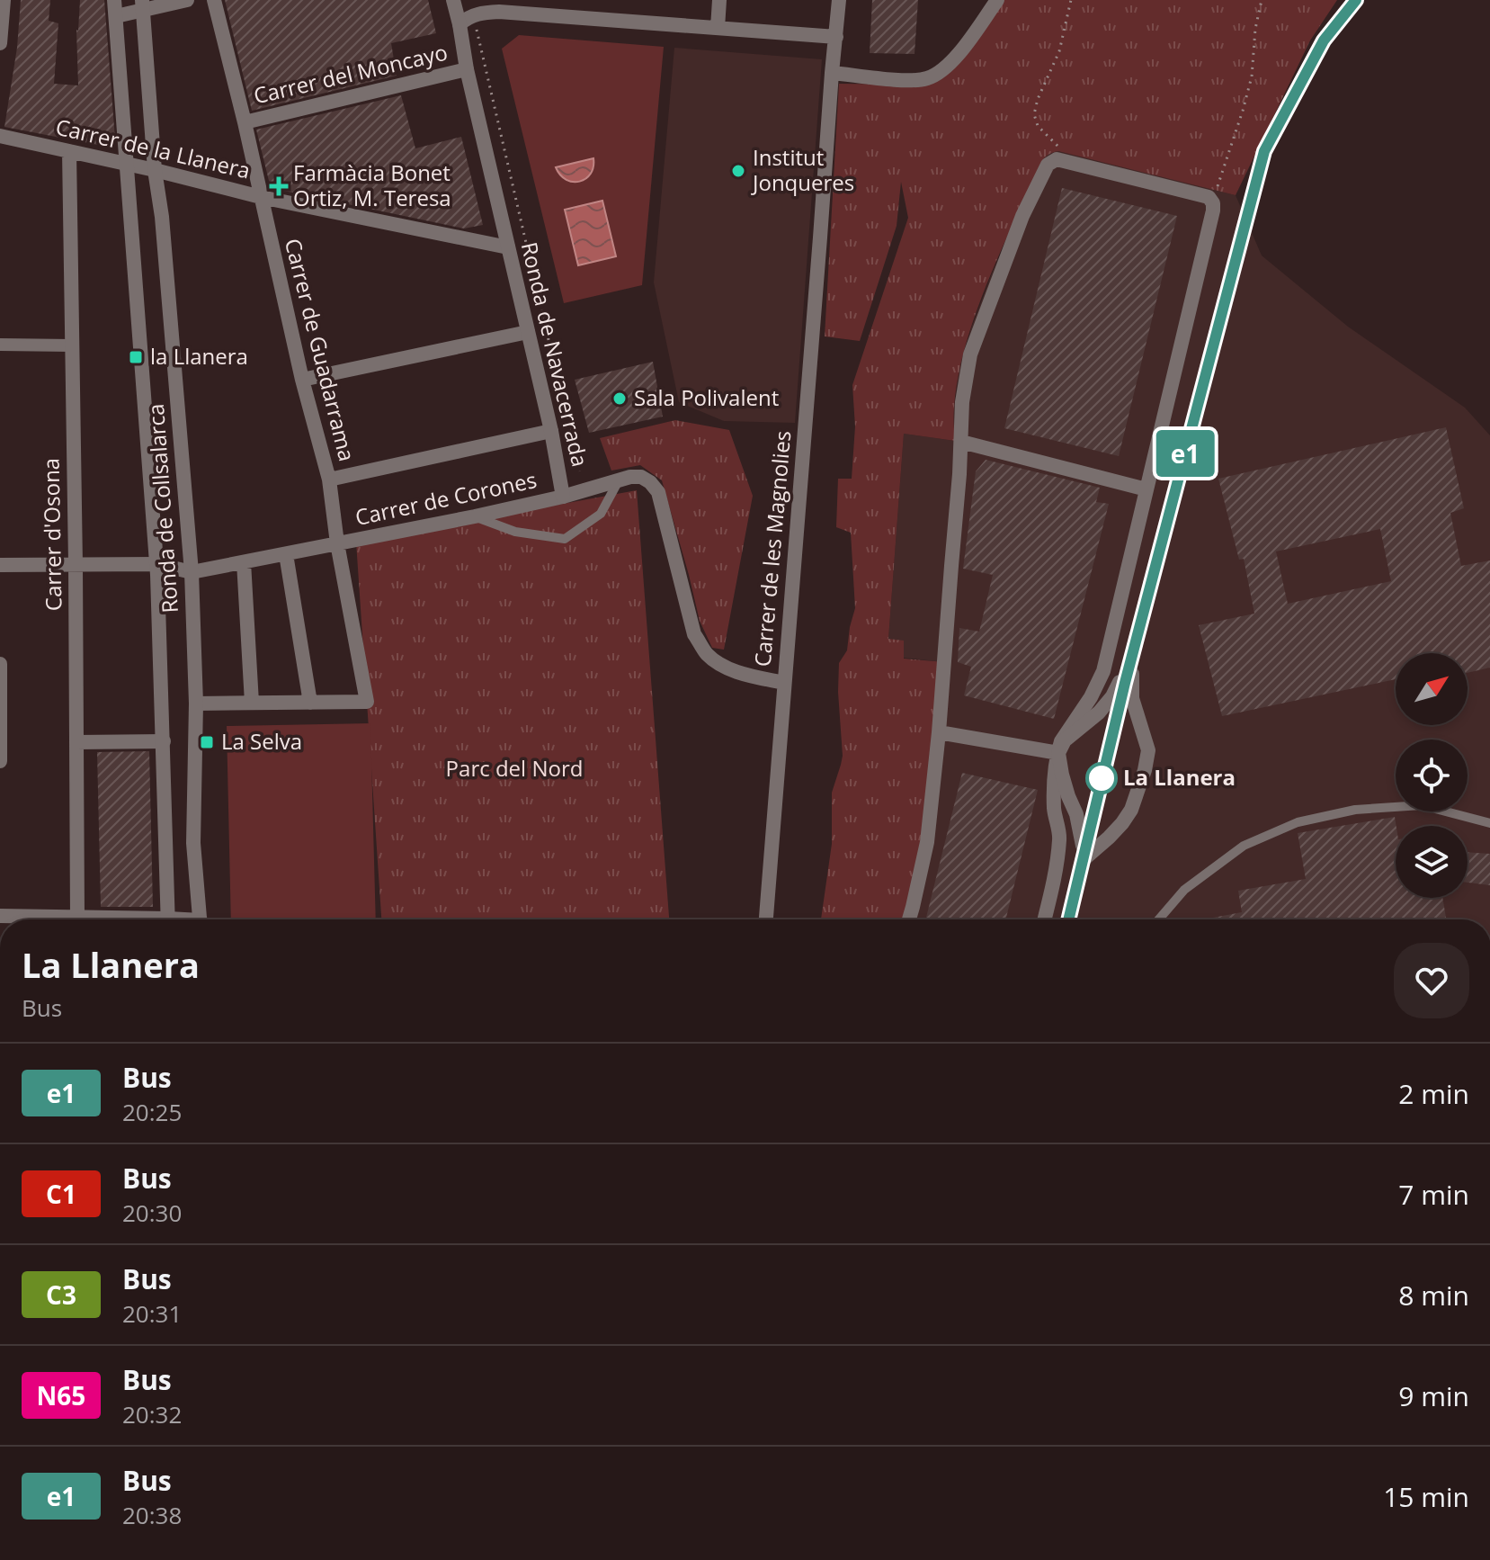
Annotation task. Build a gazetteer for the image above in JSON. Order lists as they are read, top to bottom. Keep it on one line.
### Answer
{"streets":{"street":["Carrer del Moncayo","Carrer de la Llanera","Carrer de Guadarrama","Ronda de Navacerrada","Carrer de Corones","Ronda de Collsalarca","Carrer d'Osona","Carrer de les Magnolies"]},"crossings":[["Carrer del Moncayo","Carrer de Guadarrama"],["Carrer del Moncayo","Ronda de Navacerrada"],["Carrer de la Llanera","Carrer de Guadarrama"],["Carrer de la Llanera","Ronda de Navacerrada"],["Carrer de la Llanera","Ronda de Collsalarca"],["Carrer de la Llanera","Carrer d'Osona"],["Carrer de Guadarrama","Carrer de Corones"],["Ronda de Navacerrada","Carrer de Corones"],["Ronda de Navacerrada","Carrer de les Magnolies"],["Carrer de Corones","Ronda de Collsalarca"]],"parks":["Parc del Nord"],"places":{"other":["Institut Jonqueres","Sala Polivalent","La Llanera"],"health":["Farmàcia Bonet Ortiz, M. Teresa"],"transit":["la Llanera","La Selva"]},"lines":["bus line e1"],"north":"top right","page":{"on_map":"e1","heading":["La Llanera","Bus"],"list":[{"mark":"e1","name":"Bus","note":"20:25","value":"2 min"},{"mark":"C1","name":"Bus","note":"20:30","value":"7 min"},{"mark":"C3","name":"Bus","note":"20:31","value":"8 min"},{"mark":"N65","name":"Bus","note":"20:32","value":"9 min"},{"mark":"e1","name":"Bus","note":"20:38","value":"15 min"}]}}
